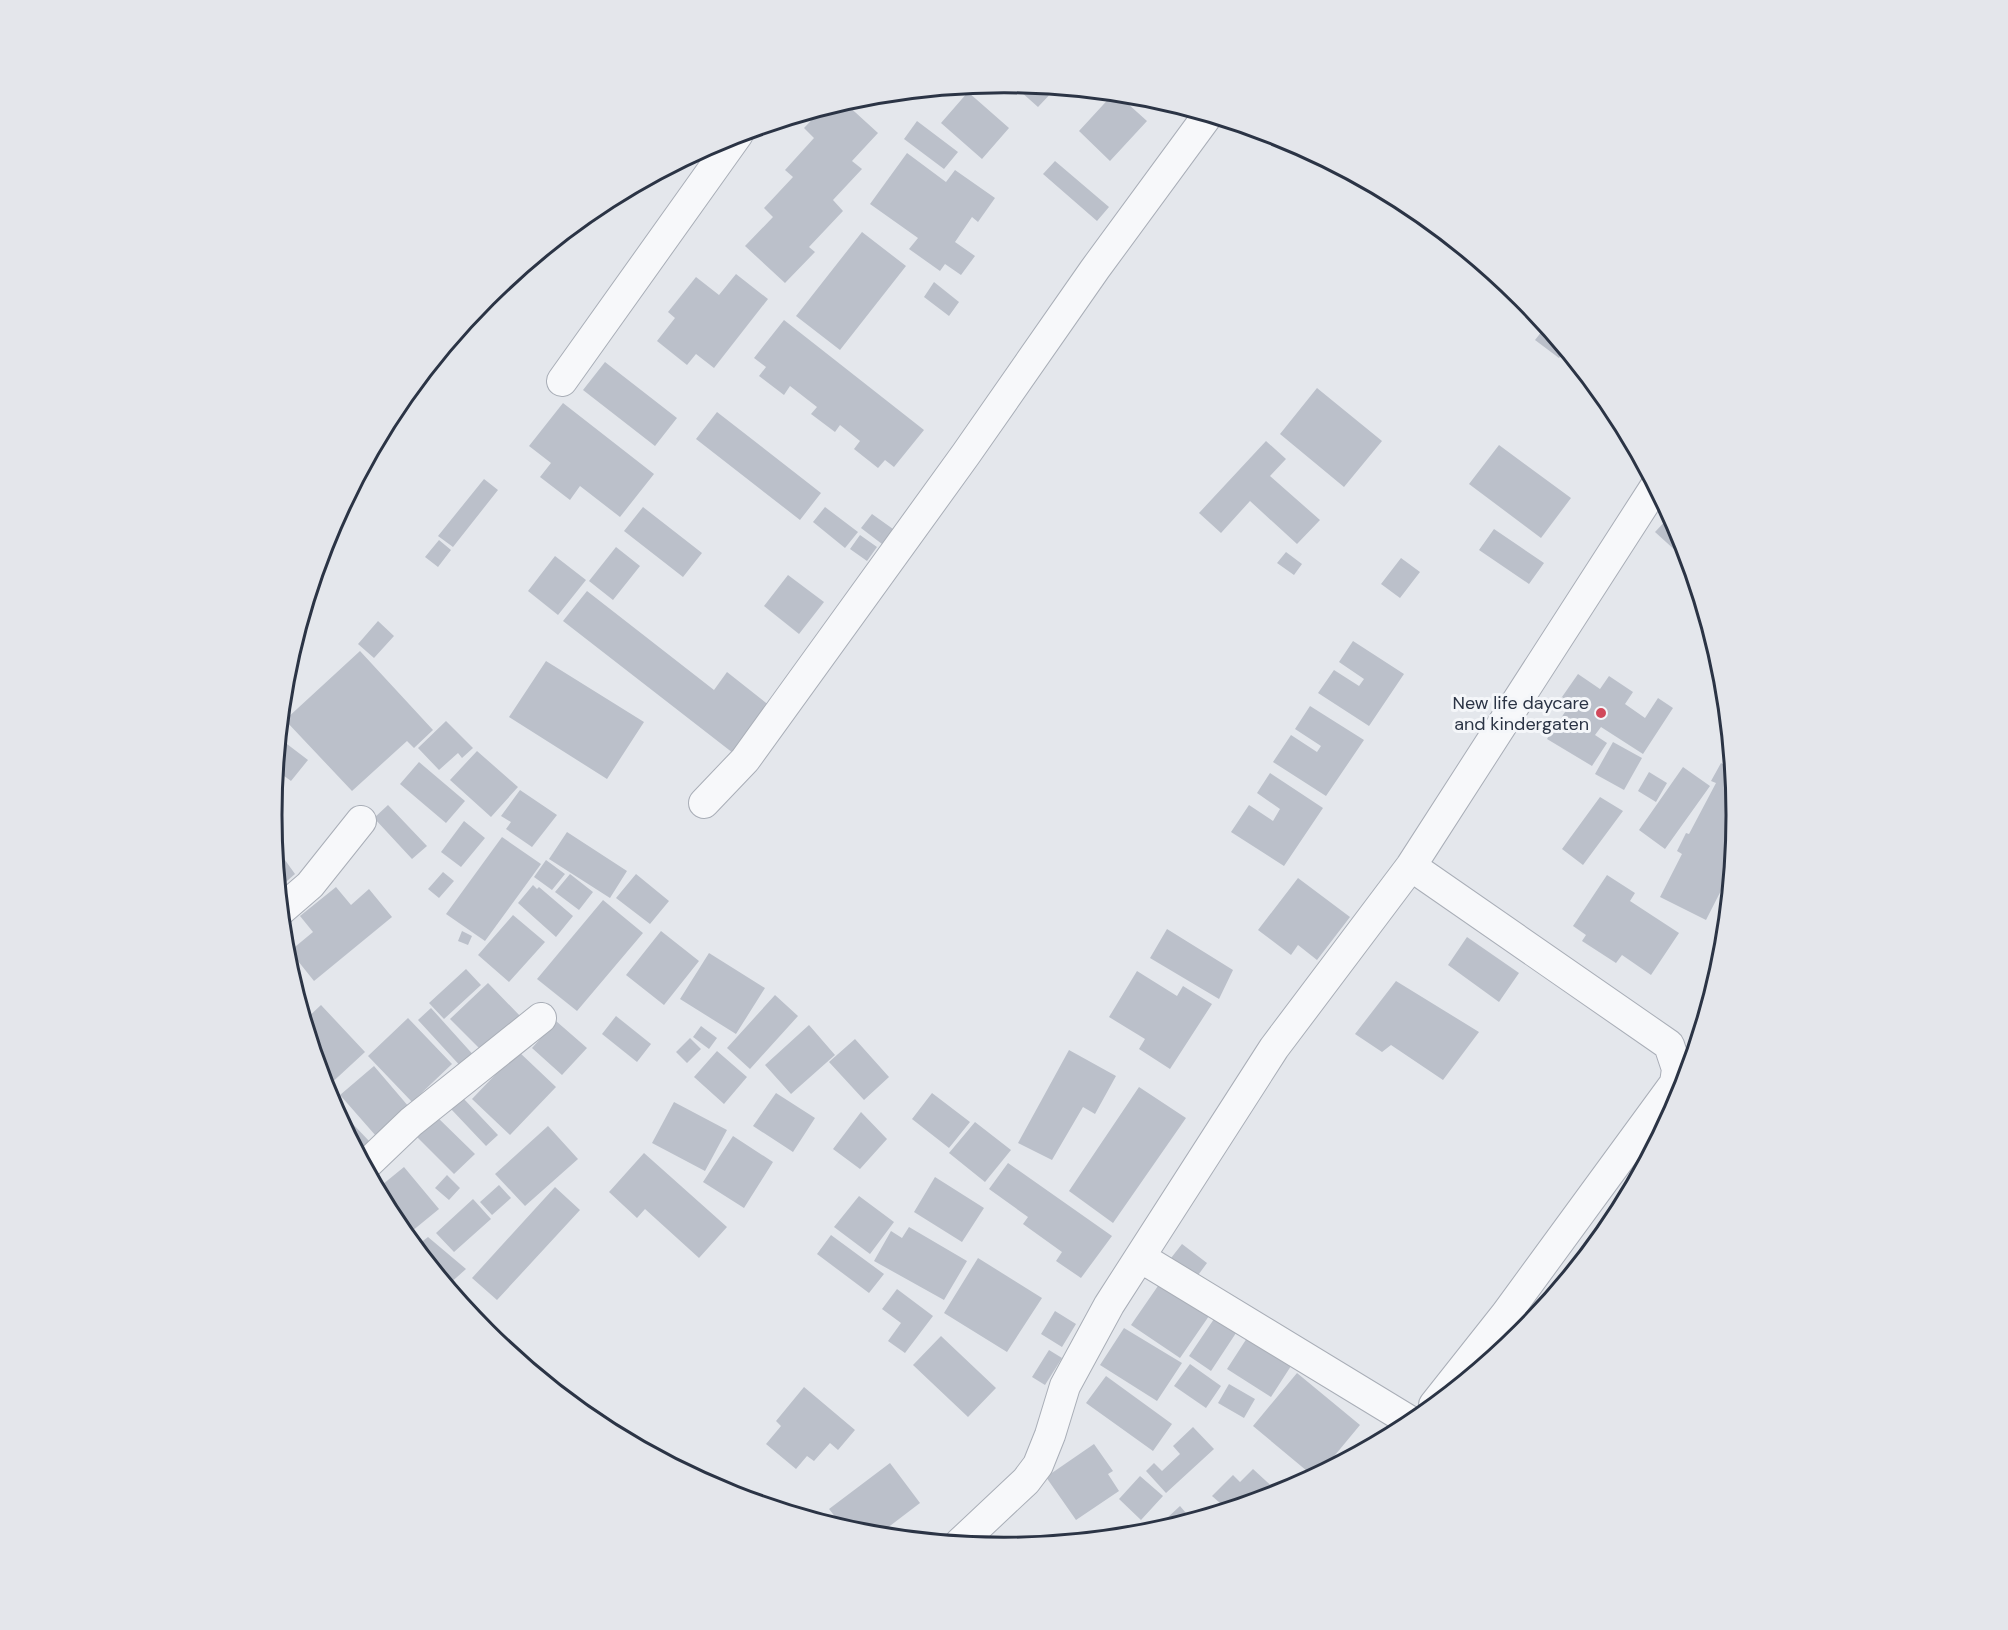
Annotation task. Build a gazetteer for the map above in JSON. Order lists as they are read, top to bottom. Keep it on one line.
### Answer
{"places":["New life daycare and kindergaten"]}
